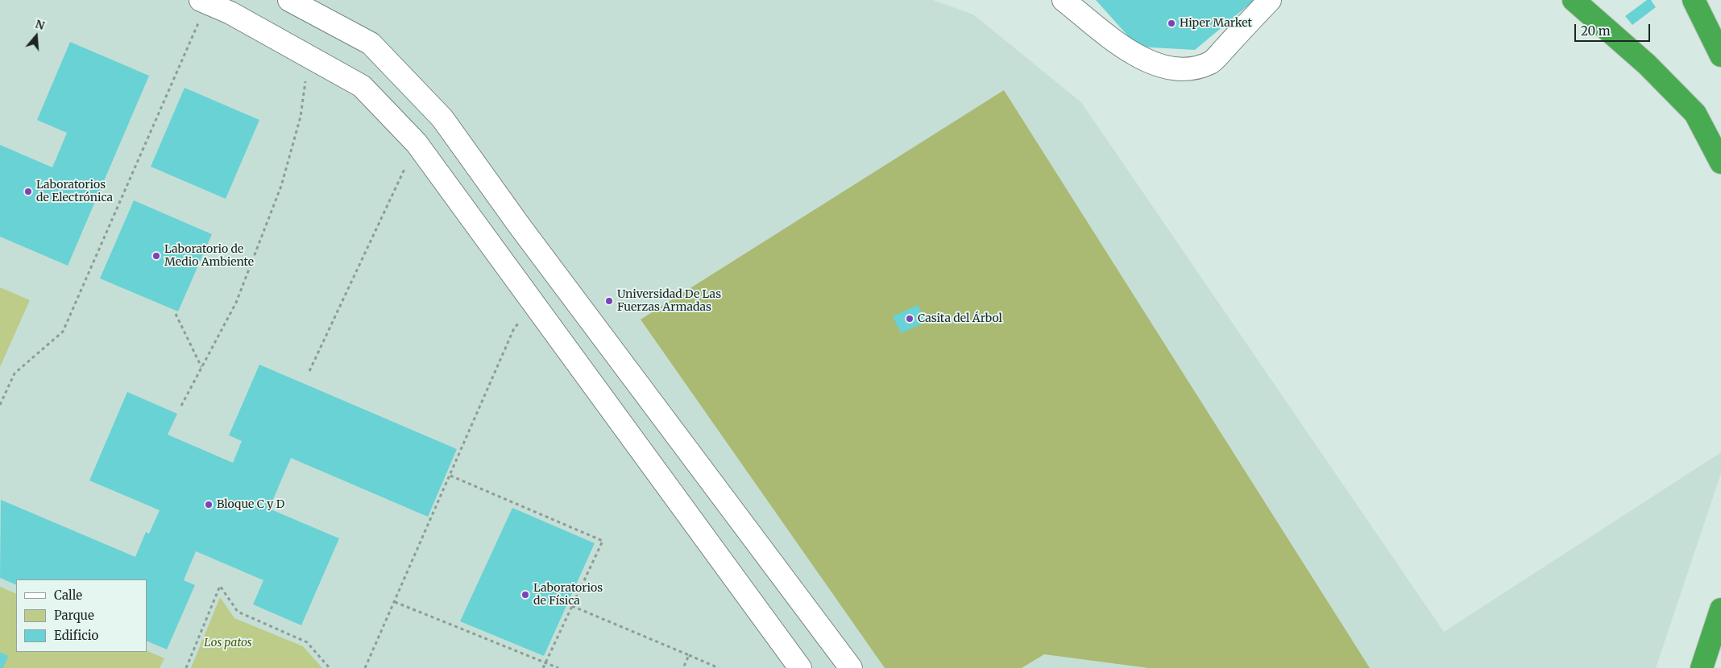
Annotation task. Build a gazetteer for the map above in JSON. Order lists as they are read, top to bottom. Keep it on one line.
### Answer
{"parks":["Los patos"],"places":["Hiper Market","Laboratorios de Electrónica","Laboratorio de Medio Ambiente","Universidad De Las Fuerzas Armadas","Casita del Árbol","Bloque C y D","Laboratorios de Física"],"legend":["Calle","Parque","Edificio"],"scale_bar":"20 m","north":"top"}
